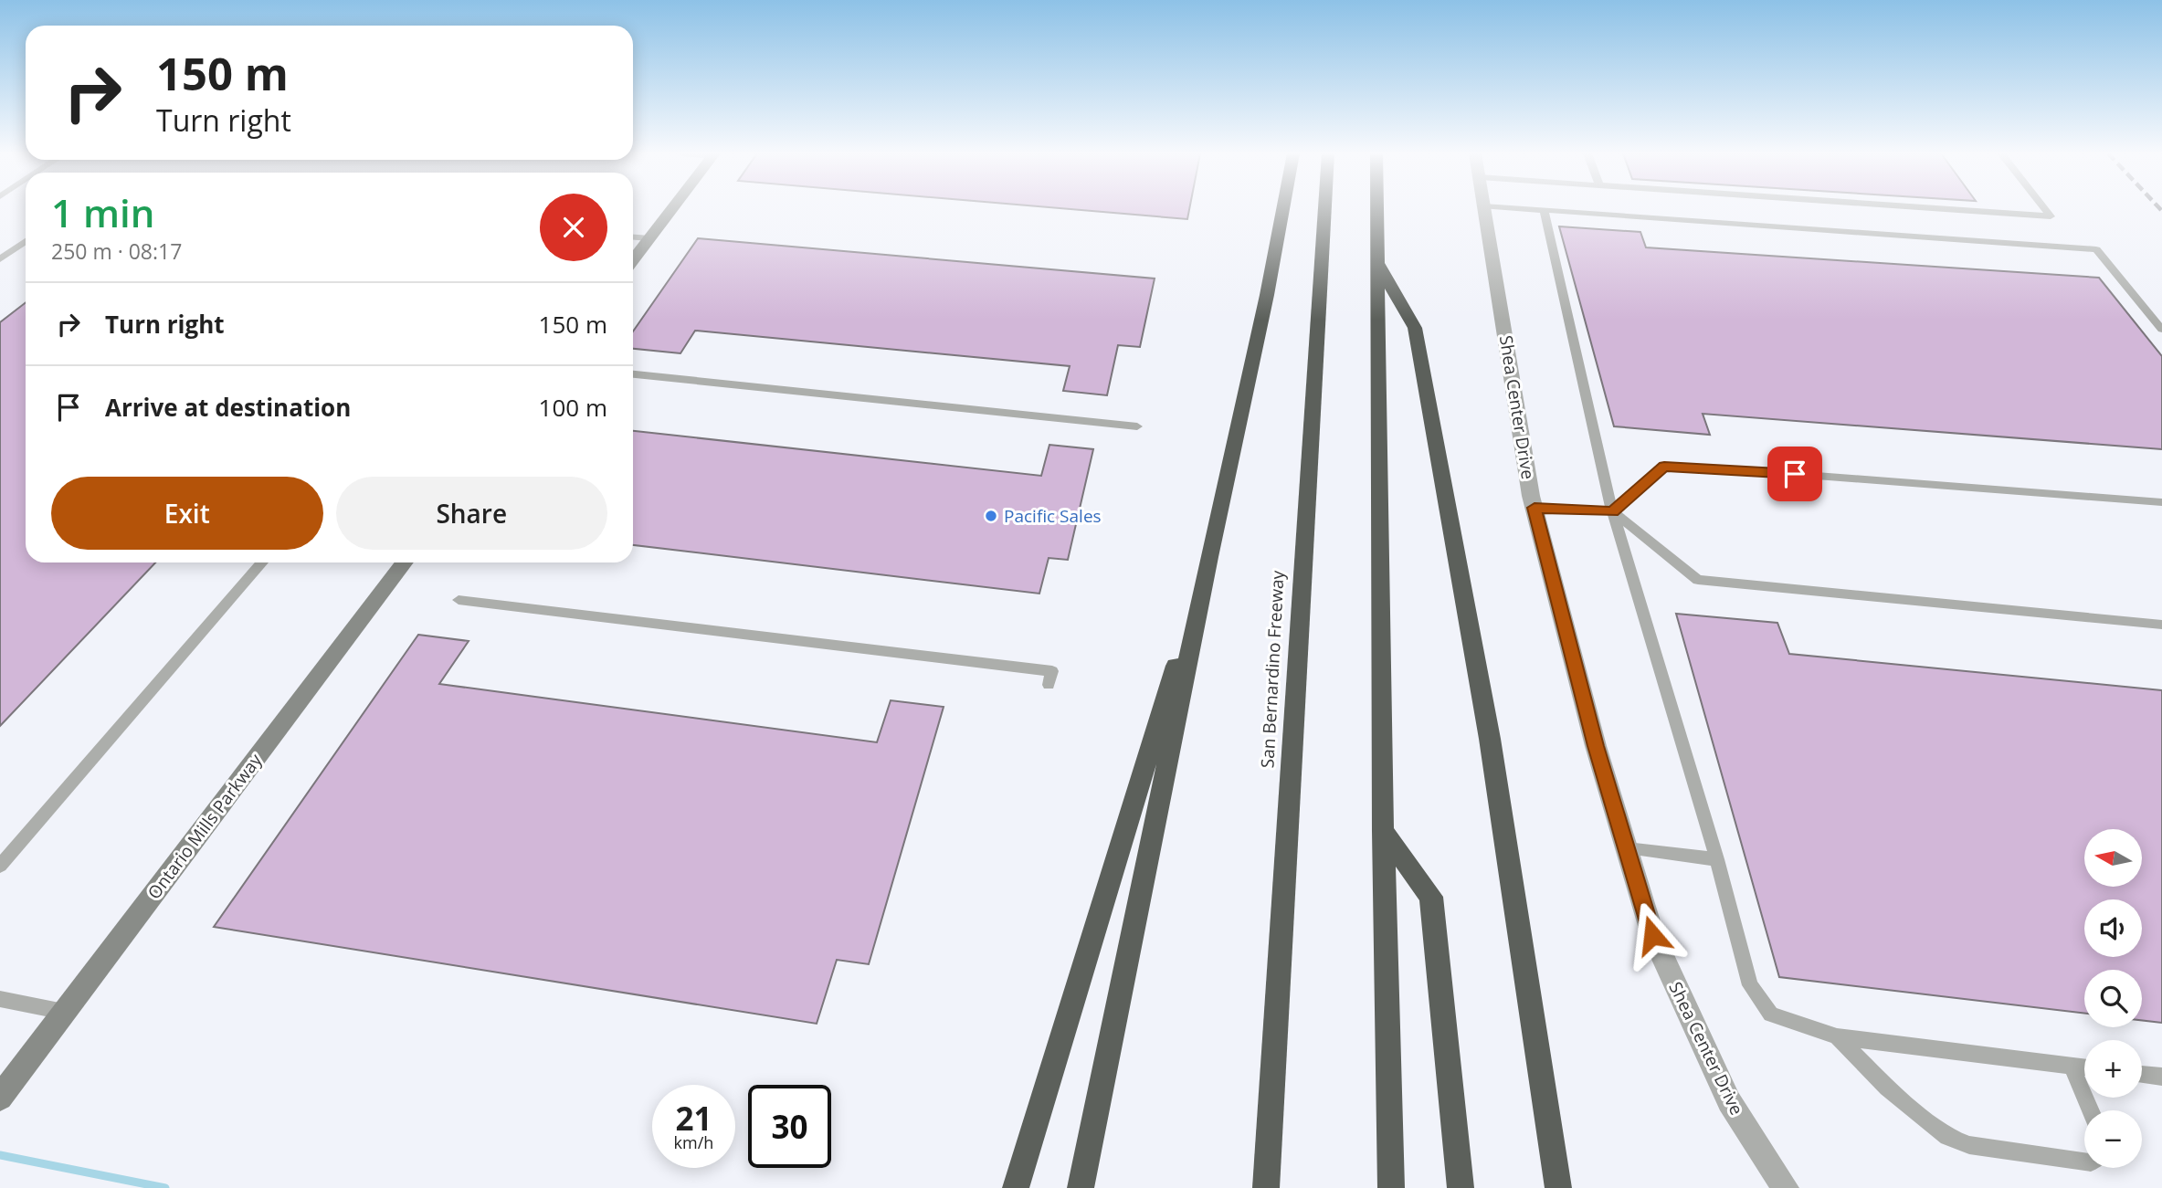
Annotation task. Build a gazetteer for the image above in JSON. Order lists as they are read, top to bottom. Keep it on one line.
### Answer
{"streets":{"highway":["San Bernardino Freeway"],"main road":["Ontario Mills Parkway"],"street":["Shea Center Drive"]},"places":["Pacific Sales"],"north":"left","page":{"turn":["150 m","Turn right"],"heading":["1 min","250 m · 08:17"],"list":[{"name":"Turn right","value":"150 m"},{"name":"Arrive at destination","value":"100 m"}],"buttons":["Exit","Share"],"map_buttons":["+","−"],"speed":"21 km/h","limit":"30"}}
